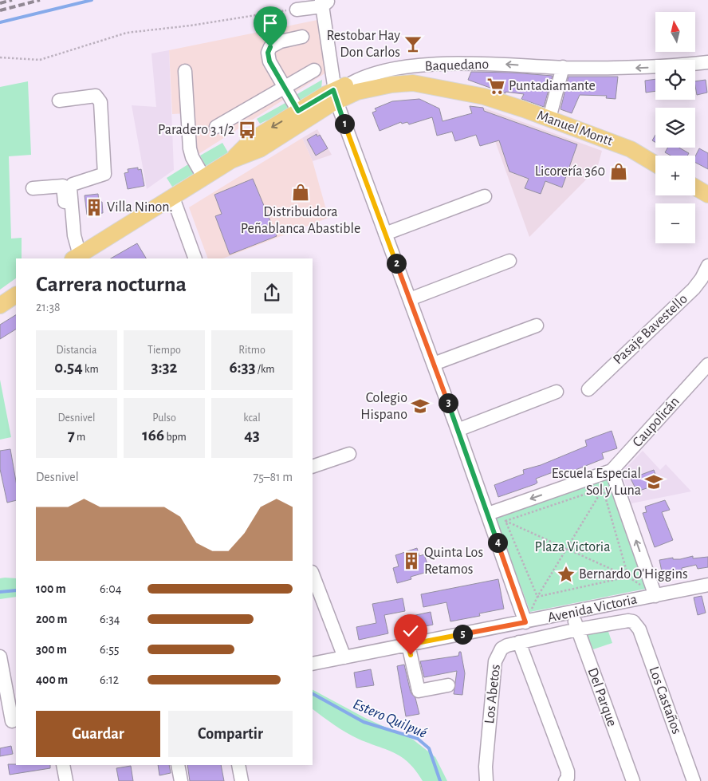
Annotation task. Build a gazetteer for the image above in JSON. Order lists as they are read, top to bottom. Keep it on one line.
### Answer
{"streets":{"main road":["Baquedano","Manuel Montt"],"street":["Pasaje Bavestello","Caupolicán","Avenida Victoria","Los Abetos","Del Parque","Los Castaños"]},"crossings":[["Baquedano","Manuel Montt"],["Avenida Victoria","Del Parque"],["Los Abetos","Del Parque"],["Los Abetos","Los Castaños"]],"one_way":["Baquedano"],"water":["Estero Quilpué"],"parks":["Plaza Victoria"],"places":{"bar":["Restobar Hay Don Carlos"],"supermarket":["Puntadiamante"],"bus stop":["Paradero 3 1/2"],"shop":["Licorería 360","Distribuidora Peñablanca Abastible"],"building":["Villa Ninon.","Quinta Los Retamos"],"school or university":["Colegio Hispano","Escuela Especial Sol y Luna"],"place":["Bernardo O'Higgins"]},"north":"top","page":{"map_buttons":["+","−"],"pins":["1","2","3","4","5"],"heading":["Carrera nocturna","21:38"],"stats":[["Distancia","0.54 km"],["Tiempo","3:32"],["Ritmo","6:33 /km"],["Desnivel","7 m"],["Pulso","166 bpm"],["kcal","43"]],"chart":["Desnivel","75–81 m"],"list":[{"name":"100 m","note":"6:04"},{"name":"200 m","note":"6:34"},{"name":"300 m","note":"6:55"},{"name":"400 m","note":"6:12"}],"buttons":["Guardar","Compartir"]}}
